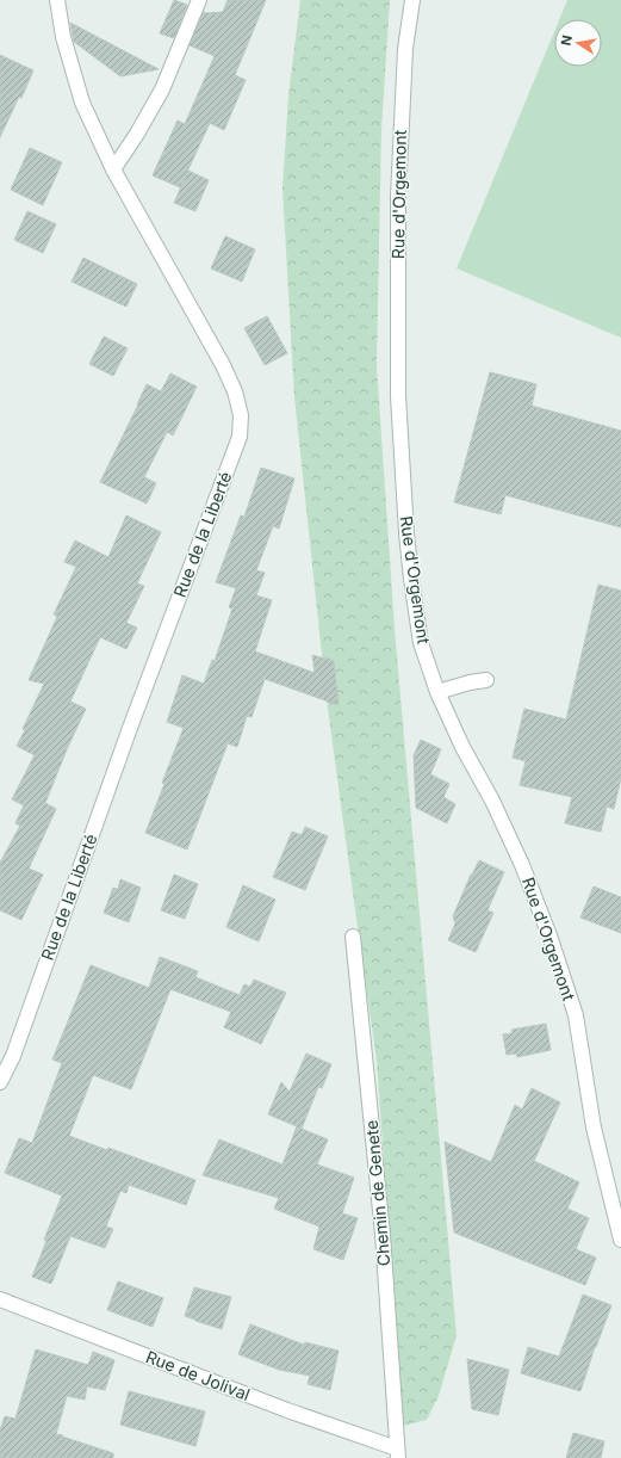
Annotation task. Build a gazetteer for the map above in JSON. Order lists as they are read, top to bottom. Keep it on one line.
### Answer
{"streets":{"street":["Rue d'Orgemont","Rue de la Liberté","Chemin de Genete","Rue de Jolival"]},"crossings":[["Chemin de Genete","Rue de Jolival"]],"north":"left"}
